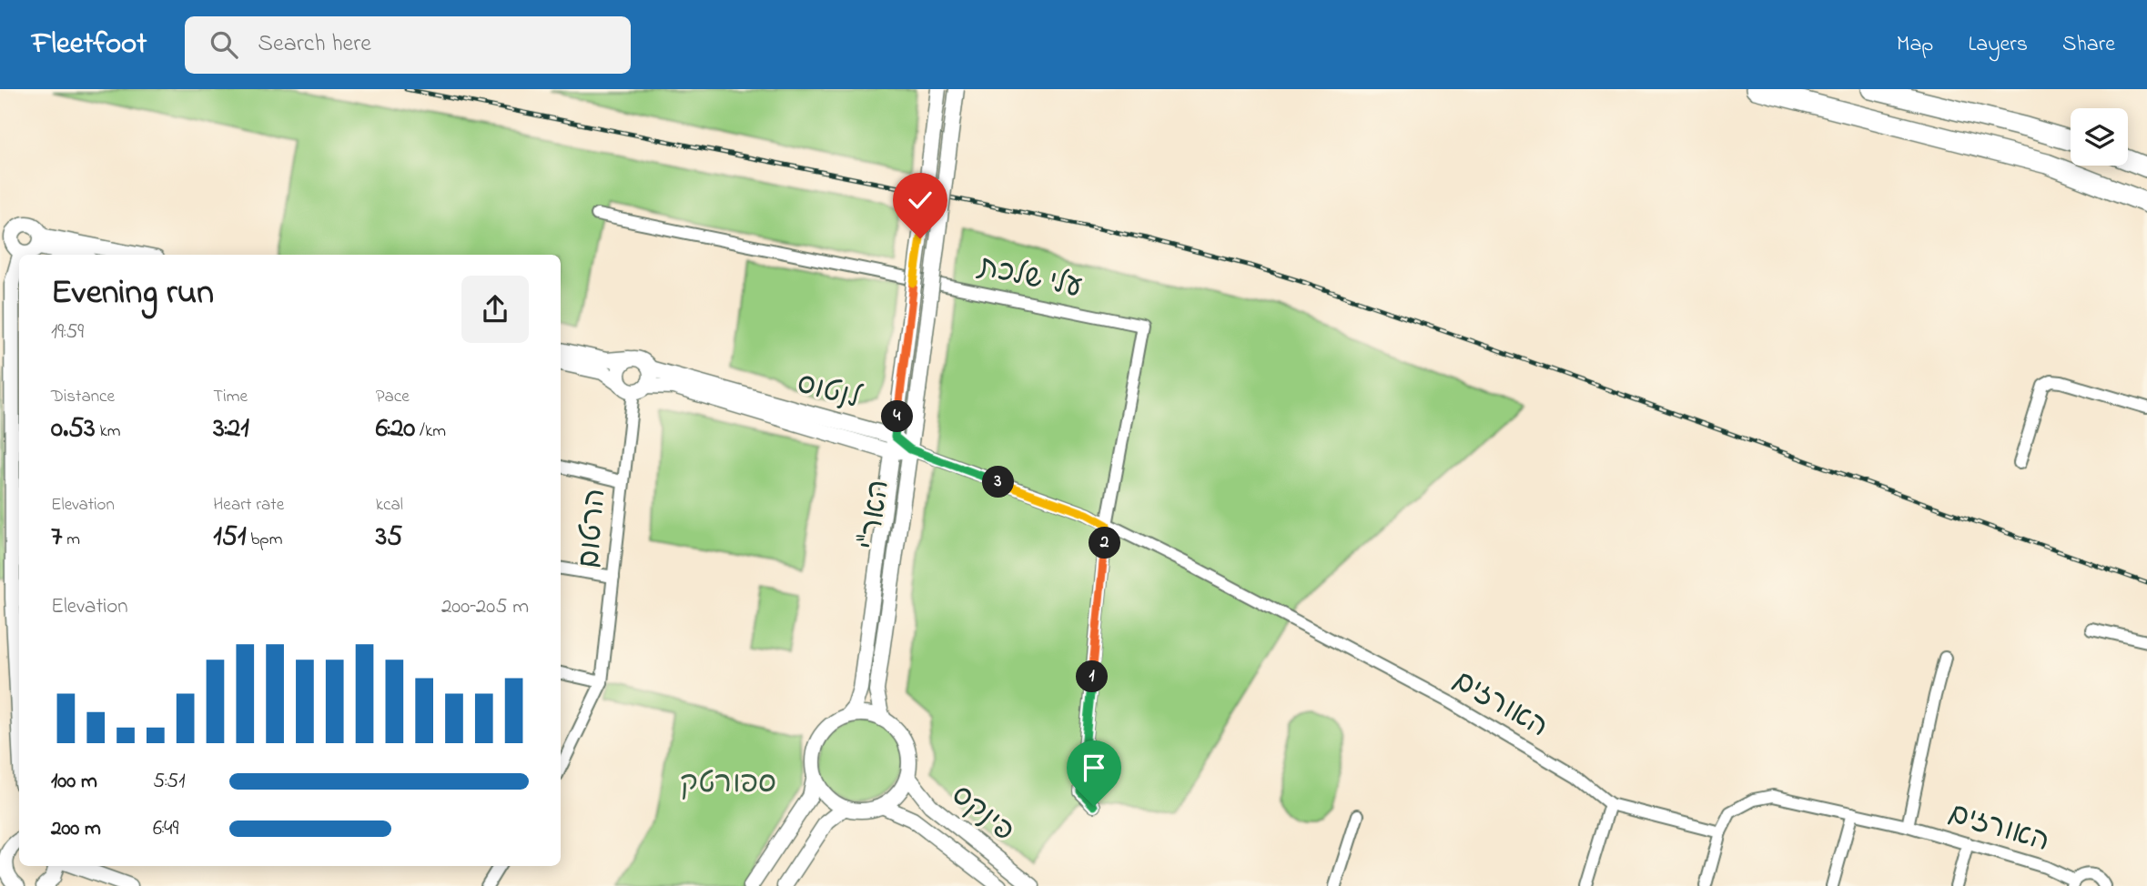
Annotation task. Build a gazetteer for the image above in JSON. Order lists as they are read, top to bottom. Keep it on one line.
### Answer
{"streets":{"street":["עלי שלכת","לנטוס","האר\"י","הרטום","האורזים","פינקס"]},"crossings":[["עלי שלכת","האורזים"],["לנטוס","האר\"י"],["לנטוס","הרטום"],["לנטוס","האורזים"],["האר\"י","האורזים"],["האר\"י","פינקס"]],"parks":["ספורטק"],"page":{"header":"Fleetfoot","search":"Search here","nav":["Map","Layers","Share"],"heading":["Evening run","19:59"],"stats":[["Distance","0.53 km"],["Time","3:21"],["Pace","6:20 /km"],["Elevation","7 m"],["Heart rate","151 bpm"],["kcal","35"]],"pins":["4","3","2","1"],"chart":["Elevation","200–205 m"],"list":[{"name":"100 m","note":"5:51"},{"name":"200 m","note":"6:49"}]}}
